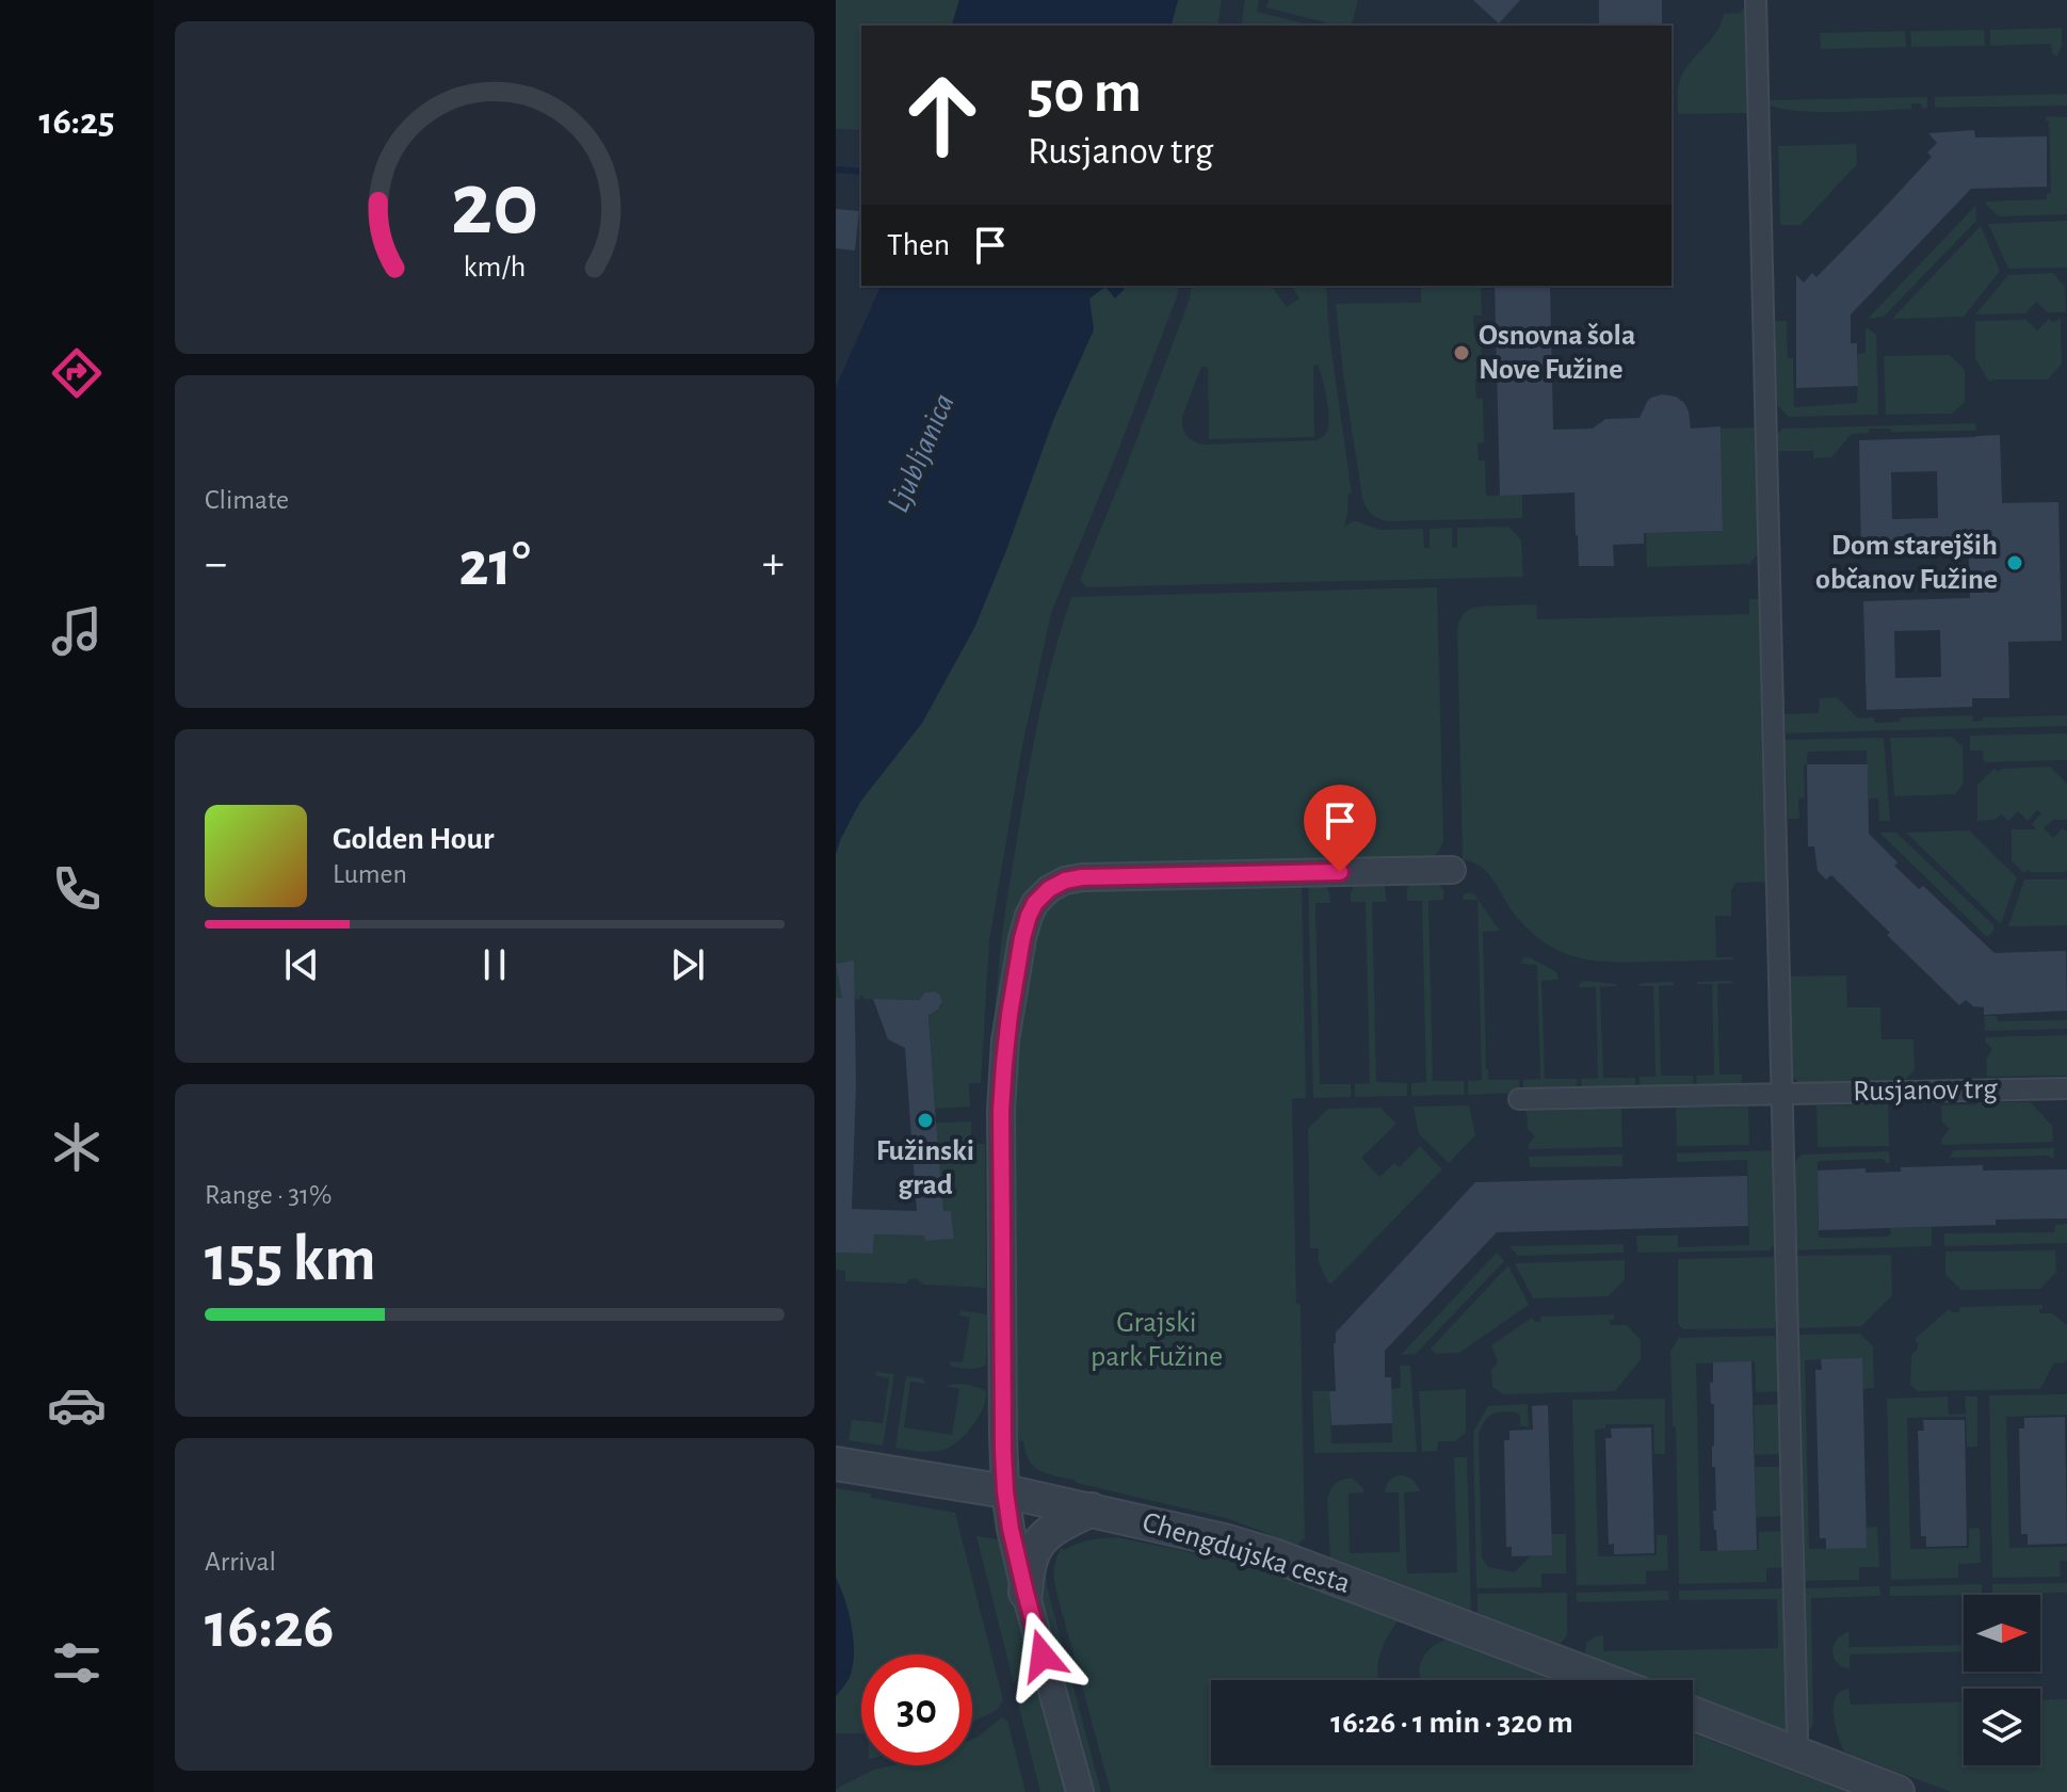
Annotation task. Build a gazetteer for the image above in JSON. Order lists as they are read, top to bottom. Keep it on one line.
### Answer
{"streets":{"street":["Rusjanov trg","Chengdujska cesta"]},"water":["Ljubljanica"],"parks":["Grajski park Fužine"],"places":["Osnovna šola Nove Fužine","Dom starejših občanov Fužine","Fužinski grad"],"north":"right","page":{"tabs":"16:25","turn":["50 m","Rusjanov trg"],"then":"Then","tile":["Climate",["Range · 31%","155 km"],["Arrival","16:26"]],"heat":["−","21°","+"],"song":["Golden Hour","Lumen"],"limit":"30","trip":"16:26 · 1 min · 320 m","gauge":["20","km/h"]}}
